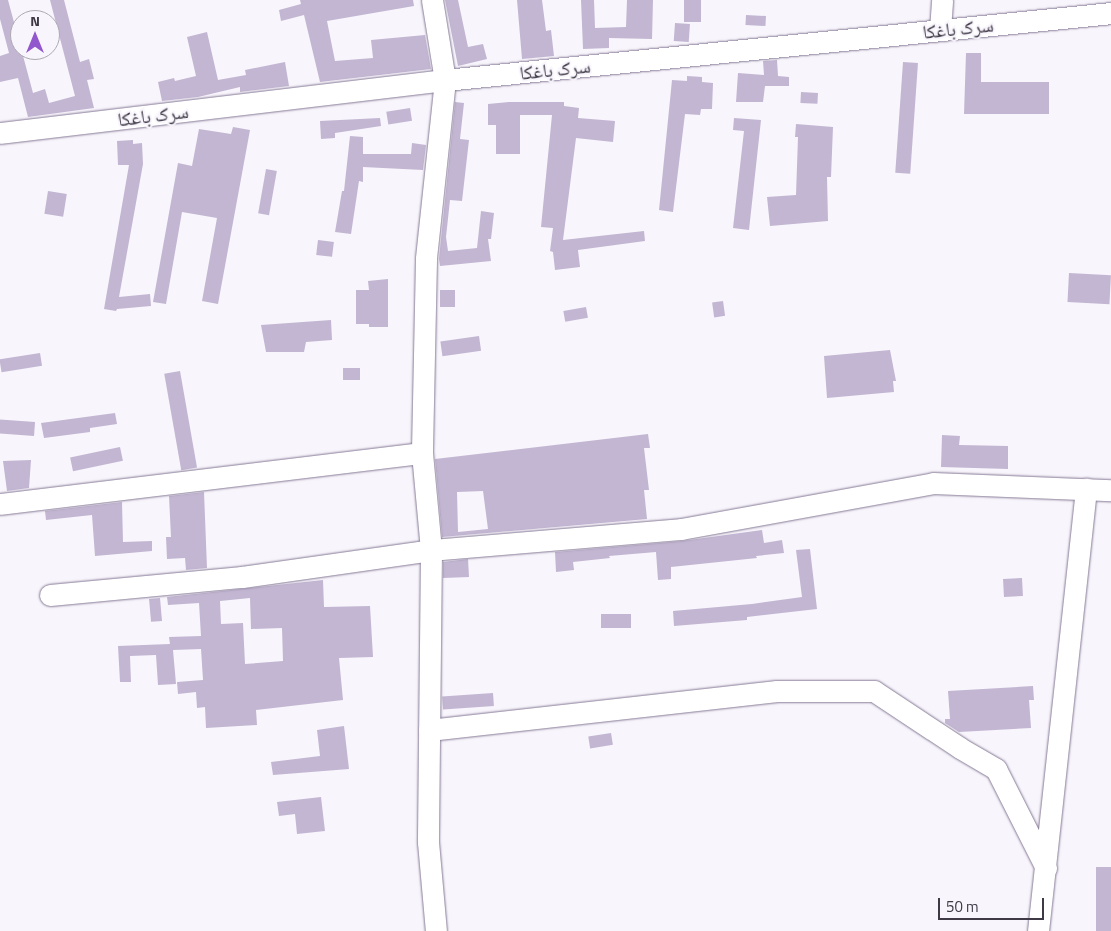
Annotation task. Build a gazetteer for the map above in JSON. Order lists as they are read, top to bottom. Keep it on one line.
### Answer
{"streets":{"street":["سرک باغکا"]},"scale_bar":"50 m","north":"top"}
